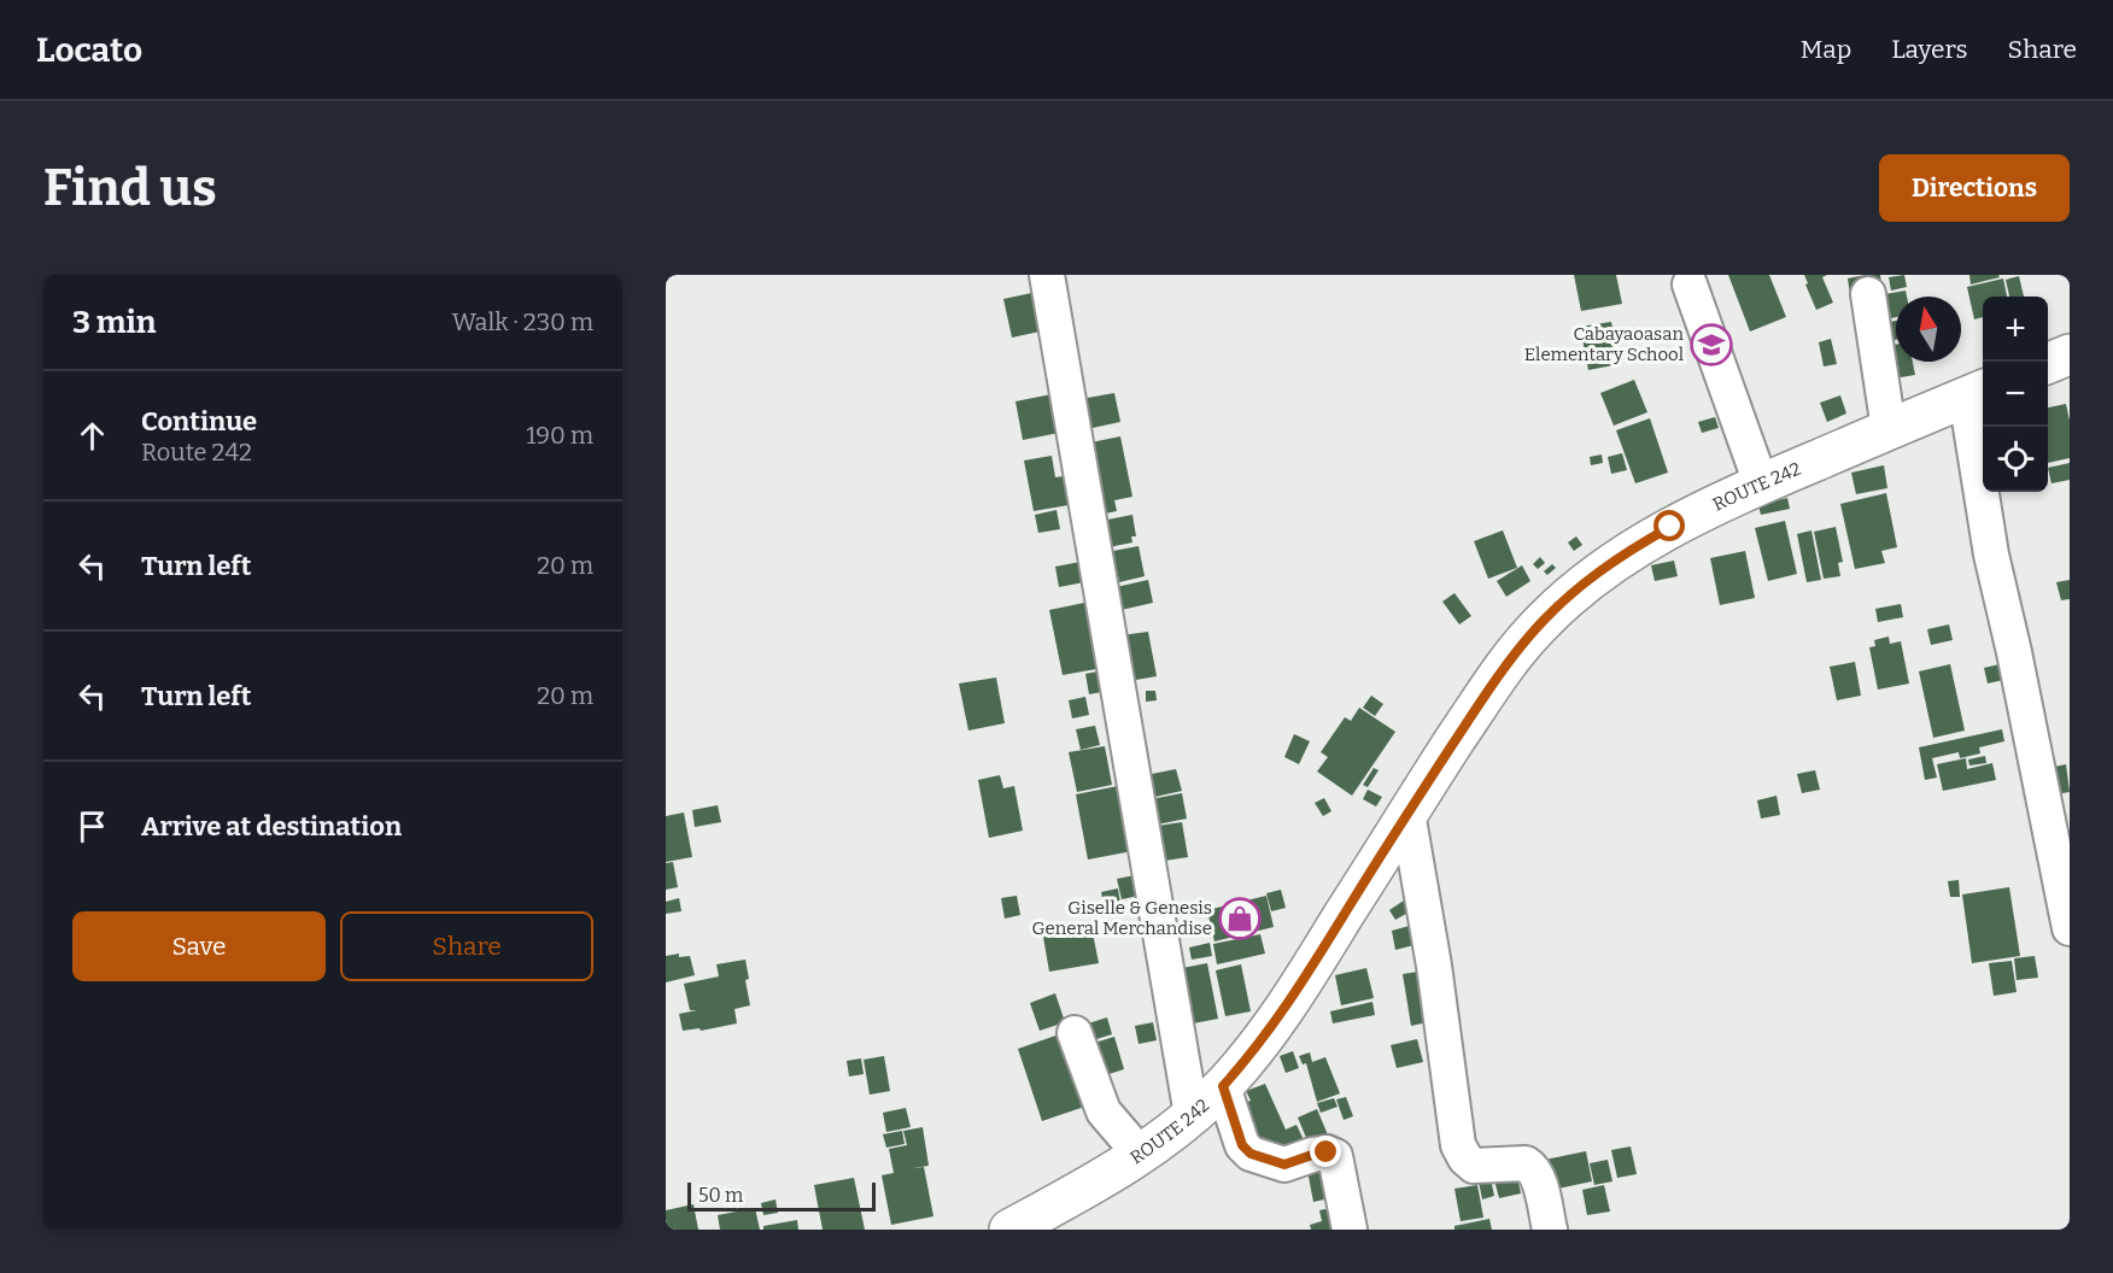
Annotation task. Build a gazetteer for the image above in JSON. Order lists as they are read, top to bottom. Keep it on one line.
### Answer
{"streets":{"main road":["ROUTE 242"]},"places":{"school or university":["Cabayaoasan Elementary School"],"shop":["Giselle & Genesis General Merchandise"]},"scale_bar":"50 m","north":"top","page":{"header":"Locato","nav":["Map","Layers","Share"],"buttons":["Directions",["Save","Share"]],"title":"Find us","heading":["3 min","Walk · 230 m"],"map_buttons":["+","−"],"list":[["Continue","Route 242","190 m"],["Turn left","20 m"],["Turn left","20 m"],"Arrive at destination"],"scale":"50 m"}}
